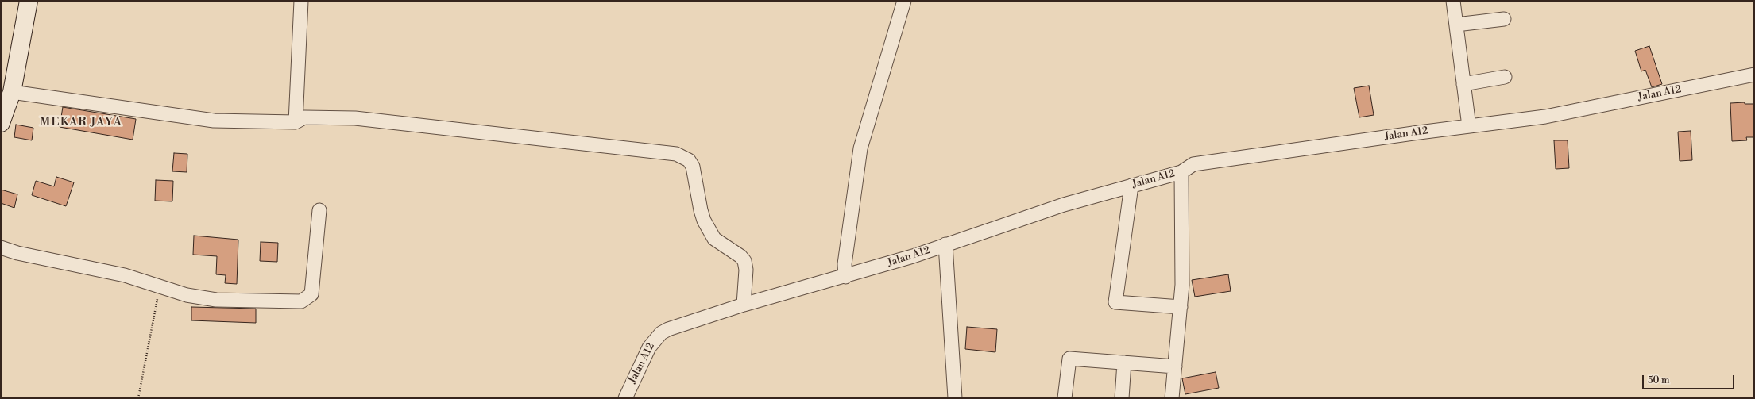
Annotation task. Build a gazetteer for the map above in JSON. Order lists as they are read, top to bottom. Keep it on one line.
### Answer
{"streets":{"street":["Jalan A12"]},"districts":["MEKAR JAYA"],"scale_bar":"50 m"}
